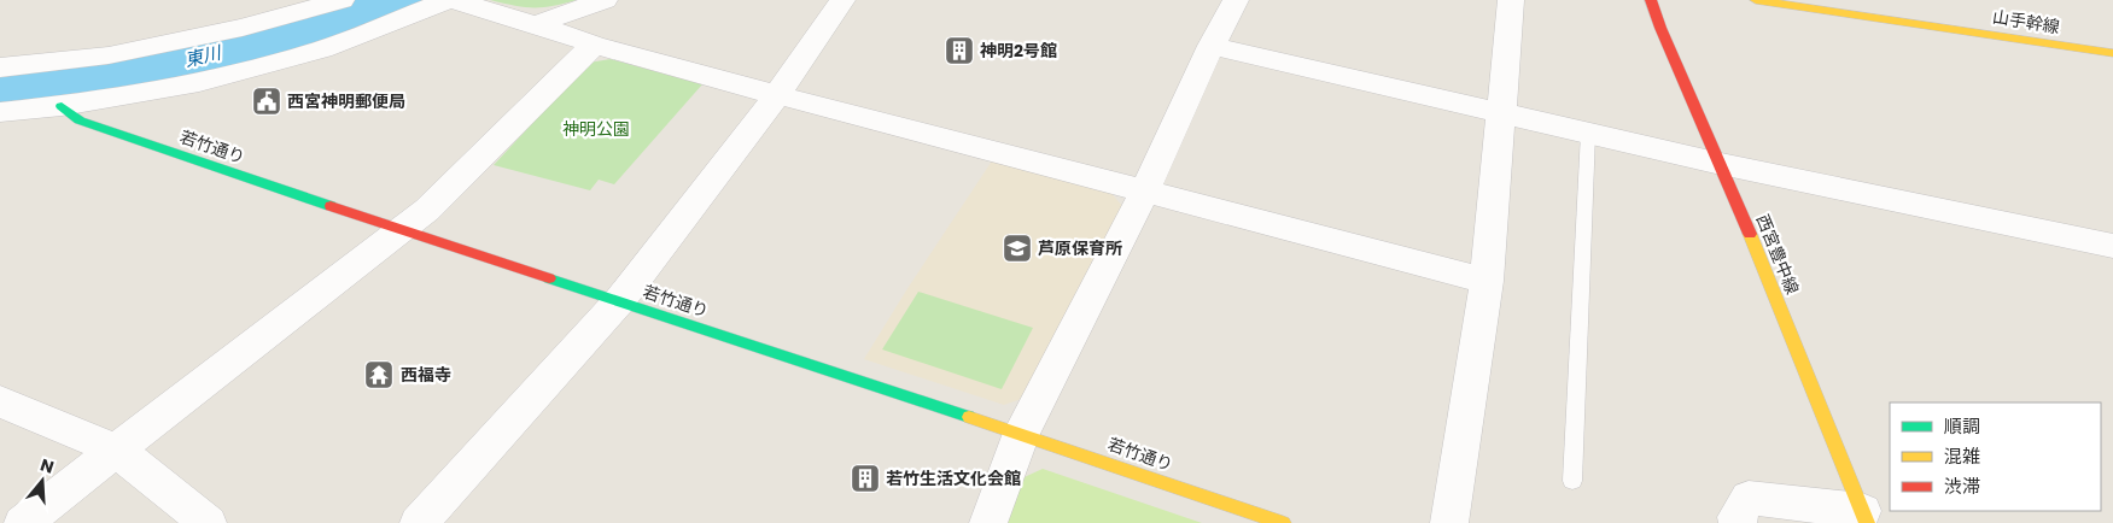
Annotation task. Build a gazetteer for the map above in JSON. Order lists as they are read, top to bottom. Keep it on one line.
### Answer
{"streets":{"street":["山手幹線","若竹通り","西宮豊中線"]},"water":["東川"],"parks":["神明公園"],"places":{"building":["神明2号館","若竹生活文化会館"],"public building":["西宮神明郵便局"],"school or university":["芦原保育所"],"temple":["西福寺"]},"legend":["順調","混雑","渋滞"],"north":"top"}
